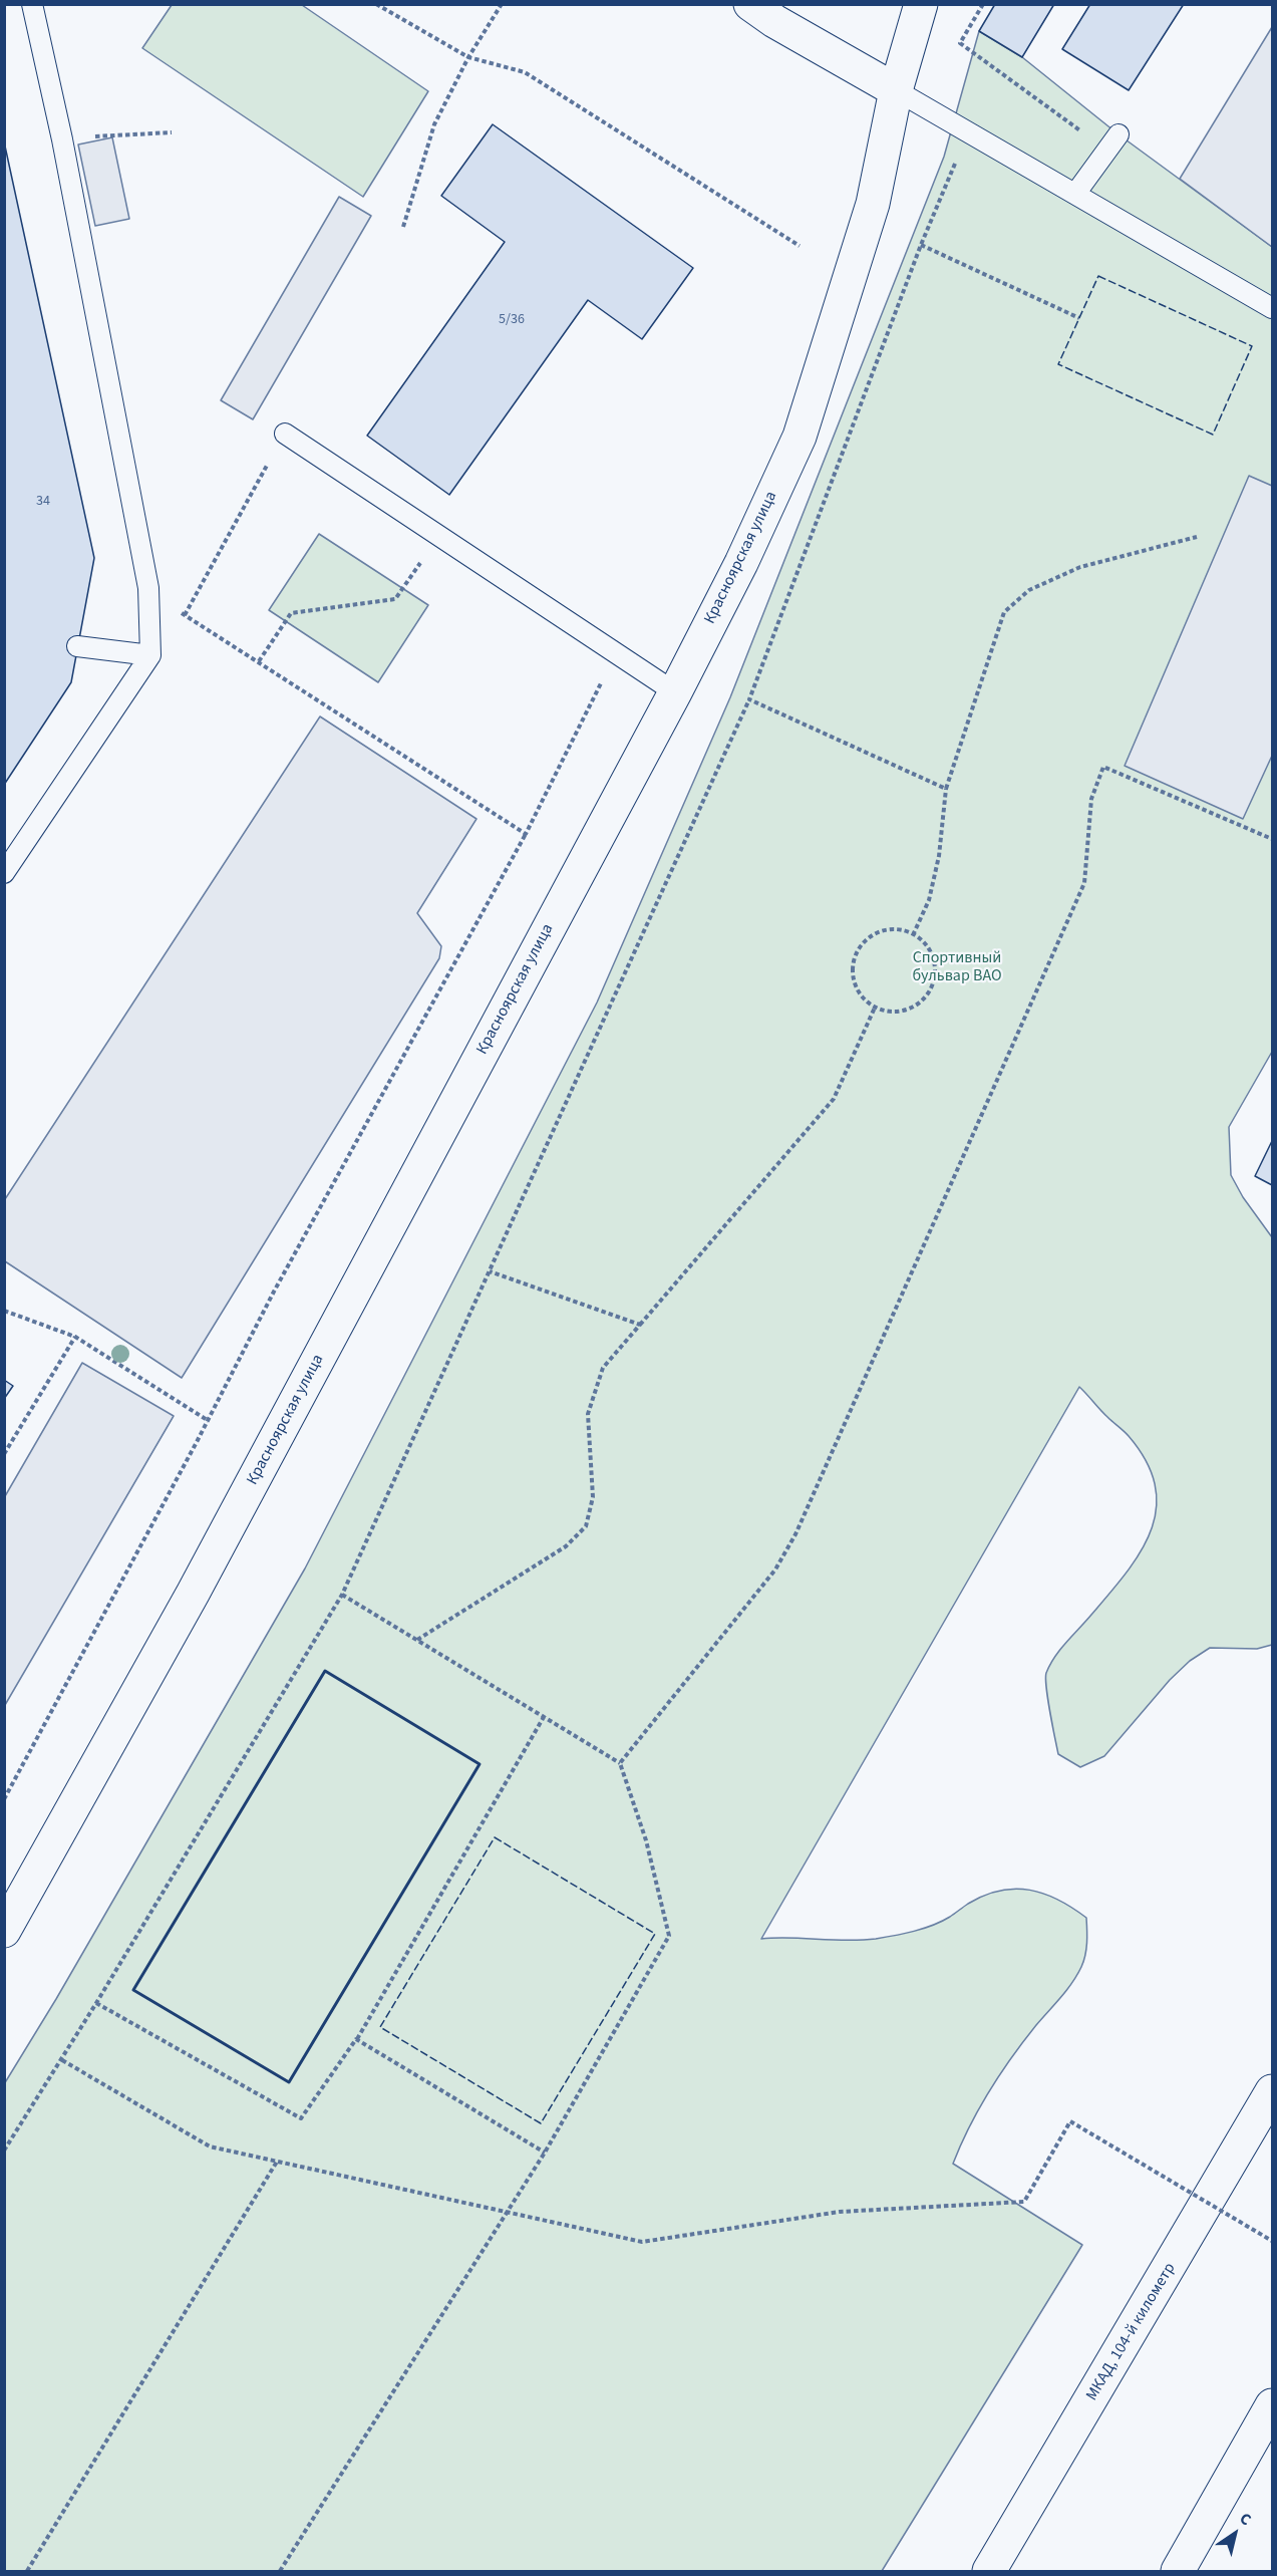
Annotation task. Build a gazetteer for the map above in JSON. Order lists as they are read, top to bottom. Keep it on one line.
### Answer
{"streets":{"main road":["Красноярская улица","МКАД, 104-й километр"]},"parks":["Спортивный бульвар ВАО"],"house_numbers":["5/36","34"],"north":"top right"}
